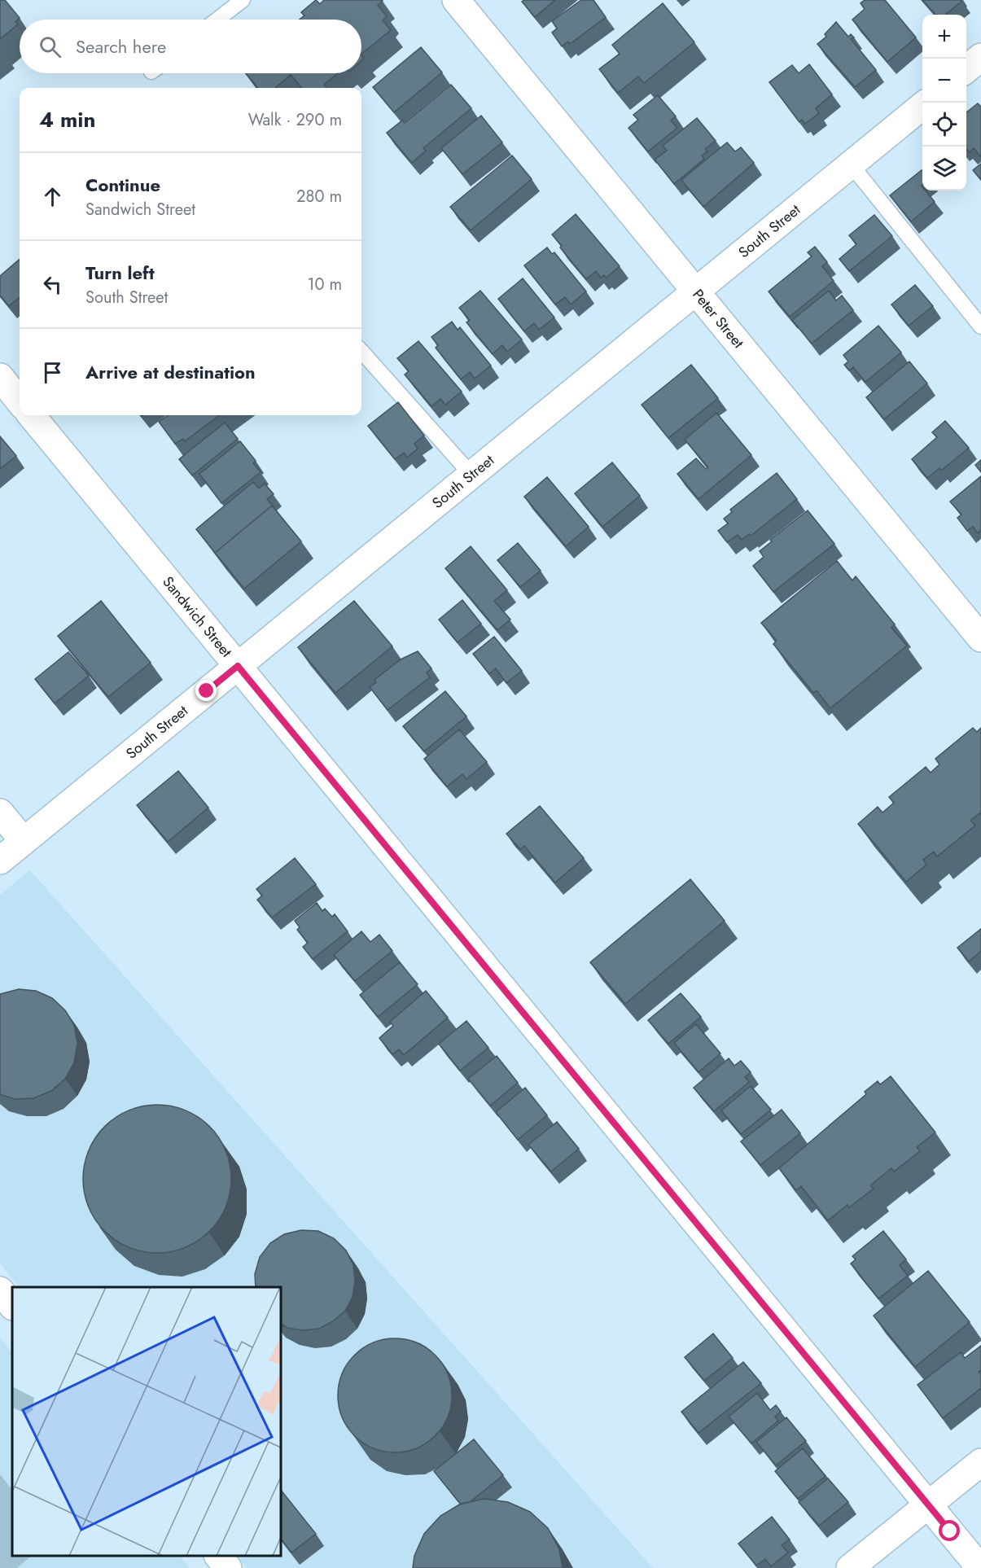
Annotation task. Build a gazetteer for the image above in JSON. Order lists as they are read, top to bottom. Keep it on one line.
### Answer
{"streets":{"street":["South Street","Peter Street","Sandwich Street"]},"crossings":[["South Street","Peter Street"],["South Street","Sandwich Street"]],"page":{"map_buttons":["+","−"],"search":"Search here","heading":["4 min","Walk · 290 m"],"list":[["Continue","Sandwich Street","280 m"],["Turn left","South Street","10 m"],"Arrive at destination"]}}
